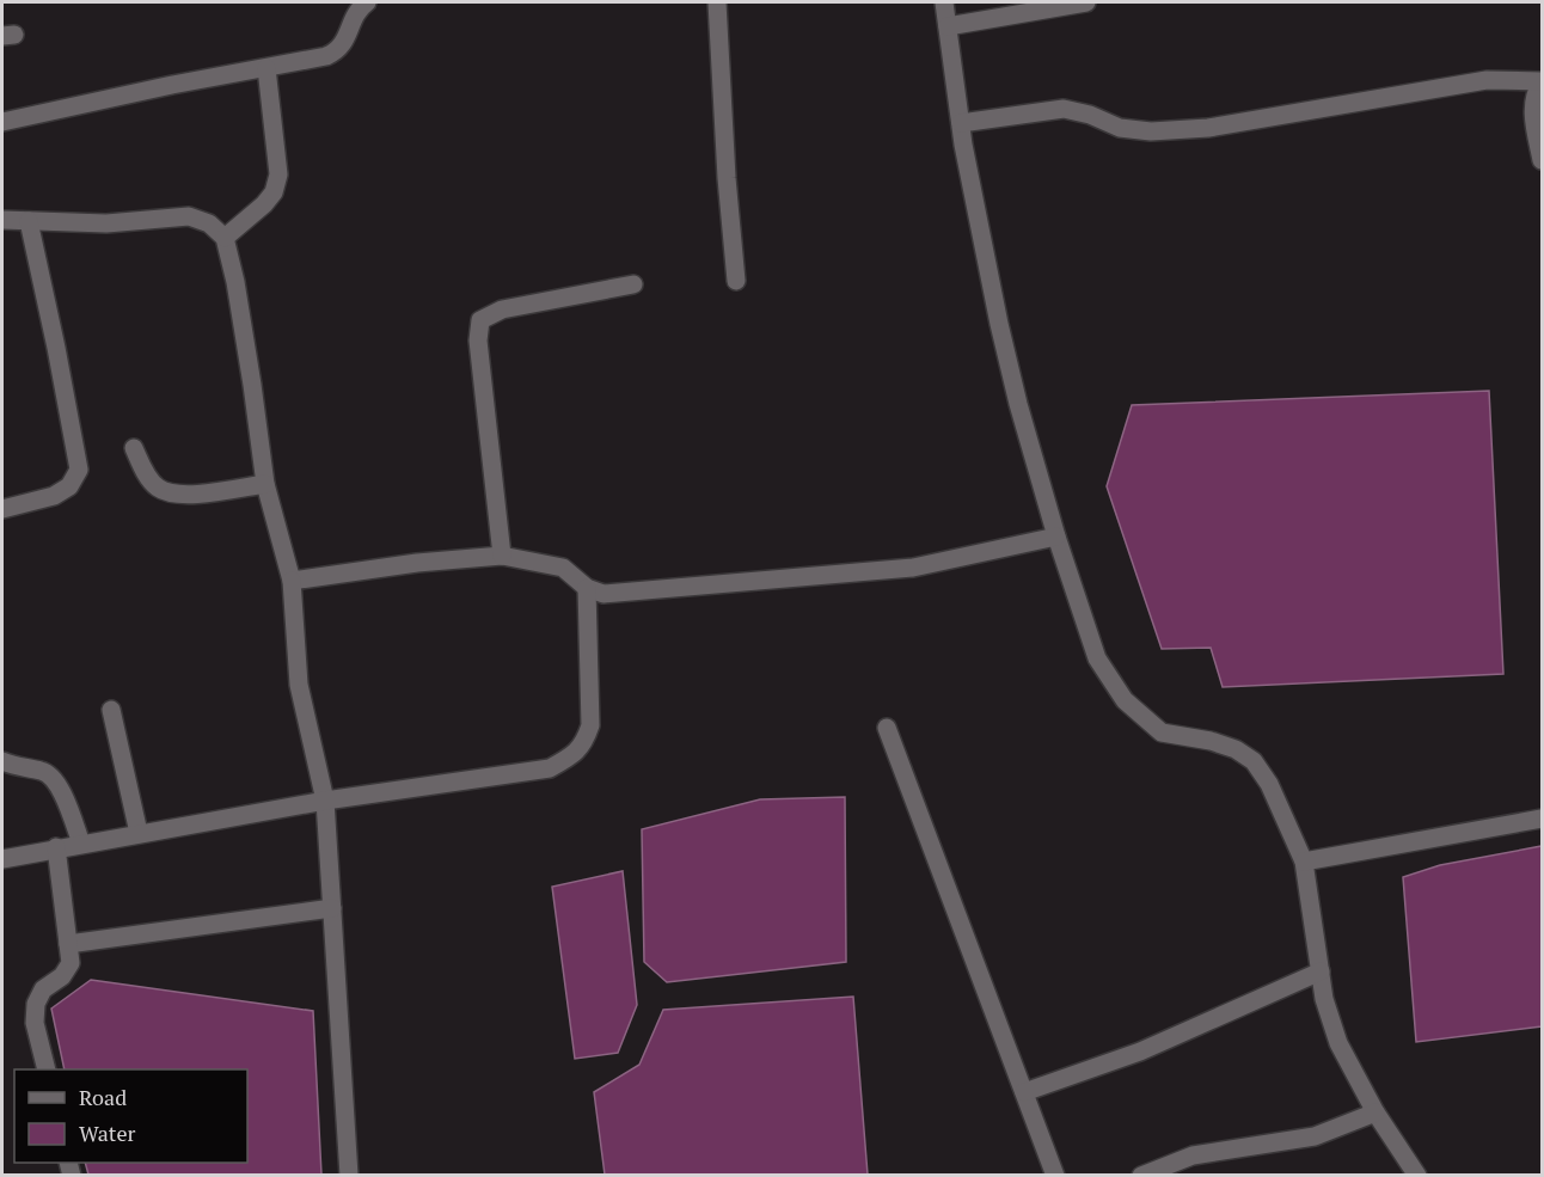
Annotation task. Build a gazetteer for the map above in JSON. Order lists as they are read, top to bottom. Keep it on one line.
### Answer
{"legend":["Road","Water"]}
